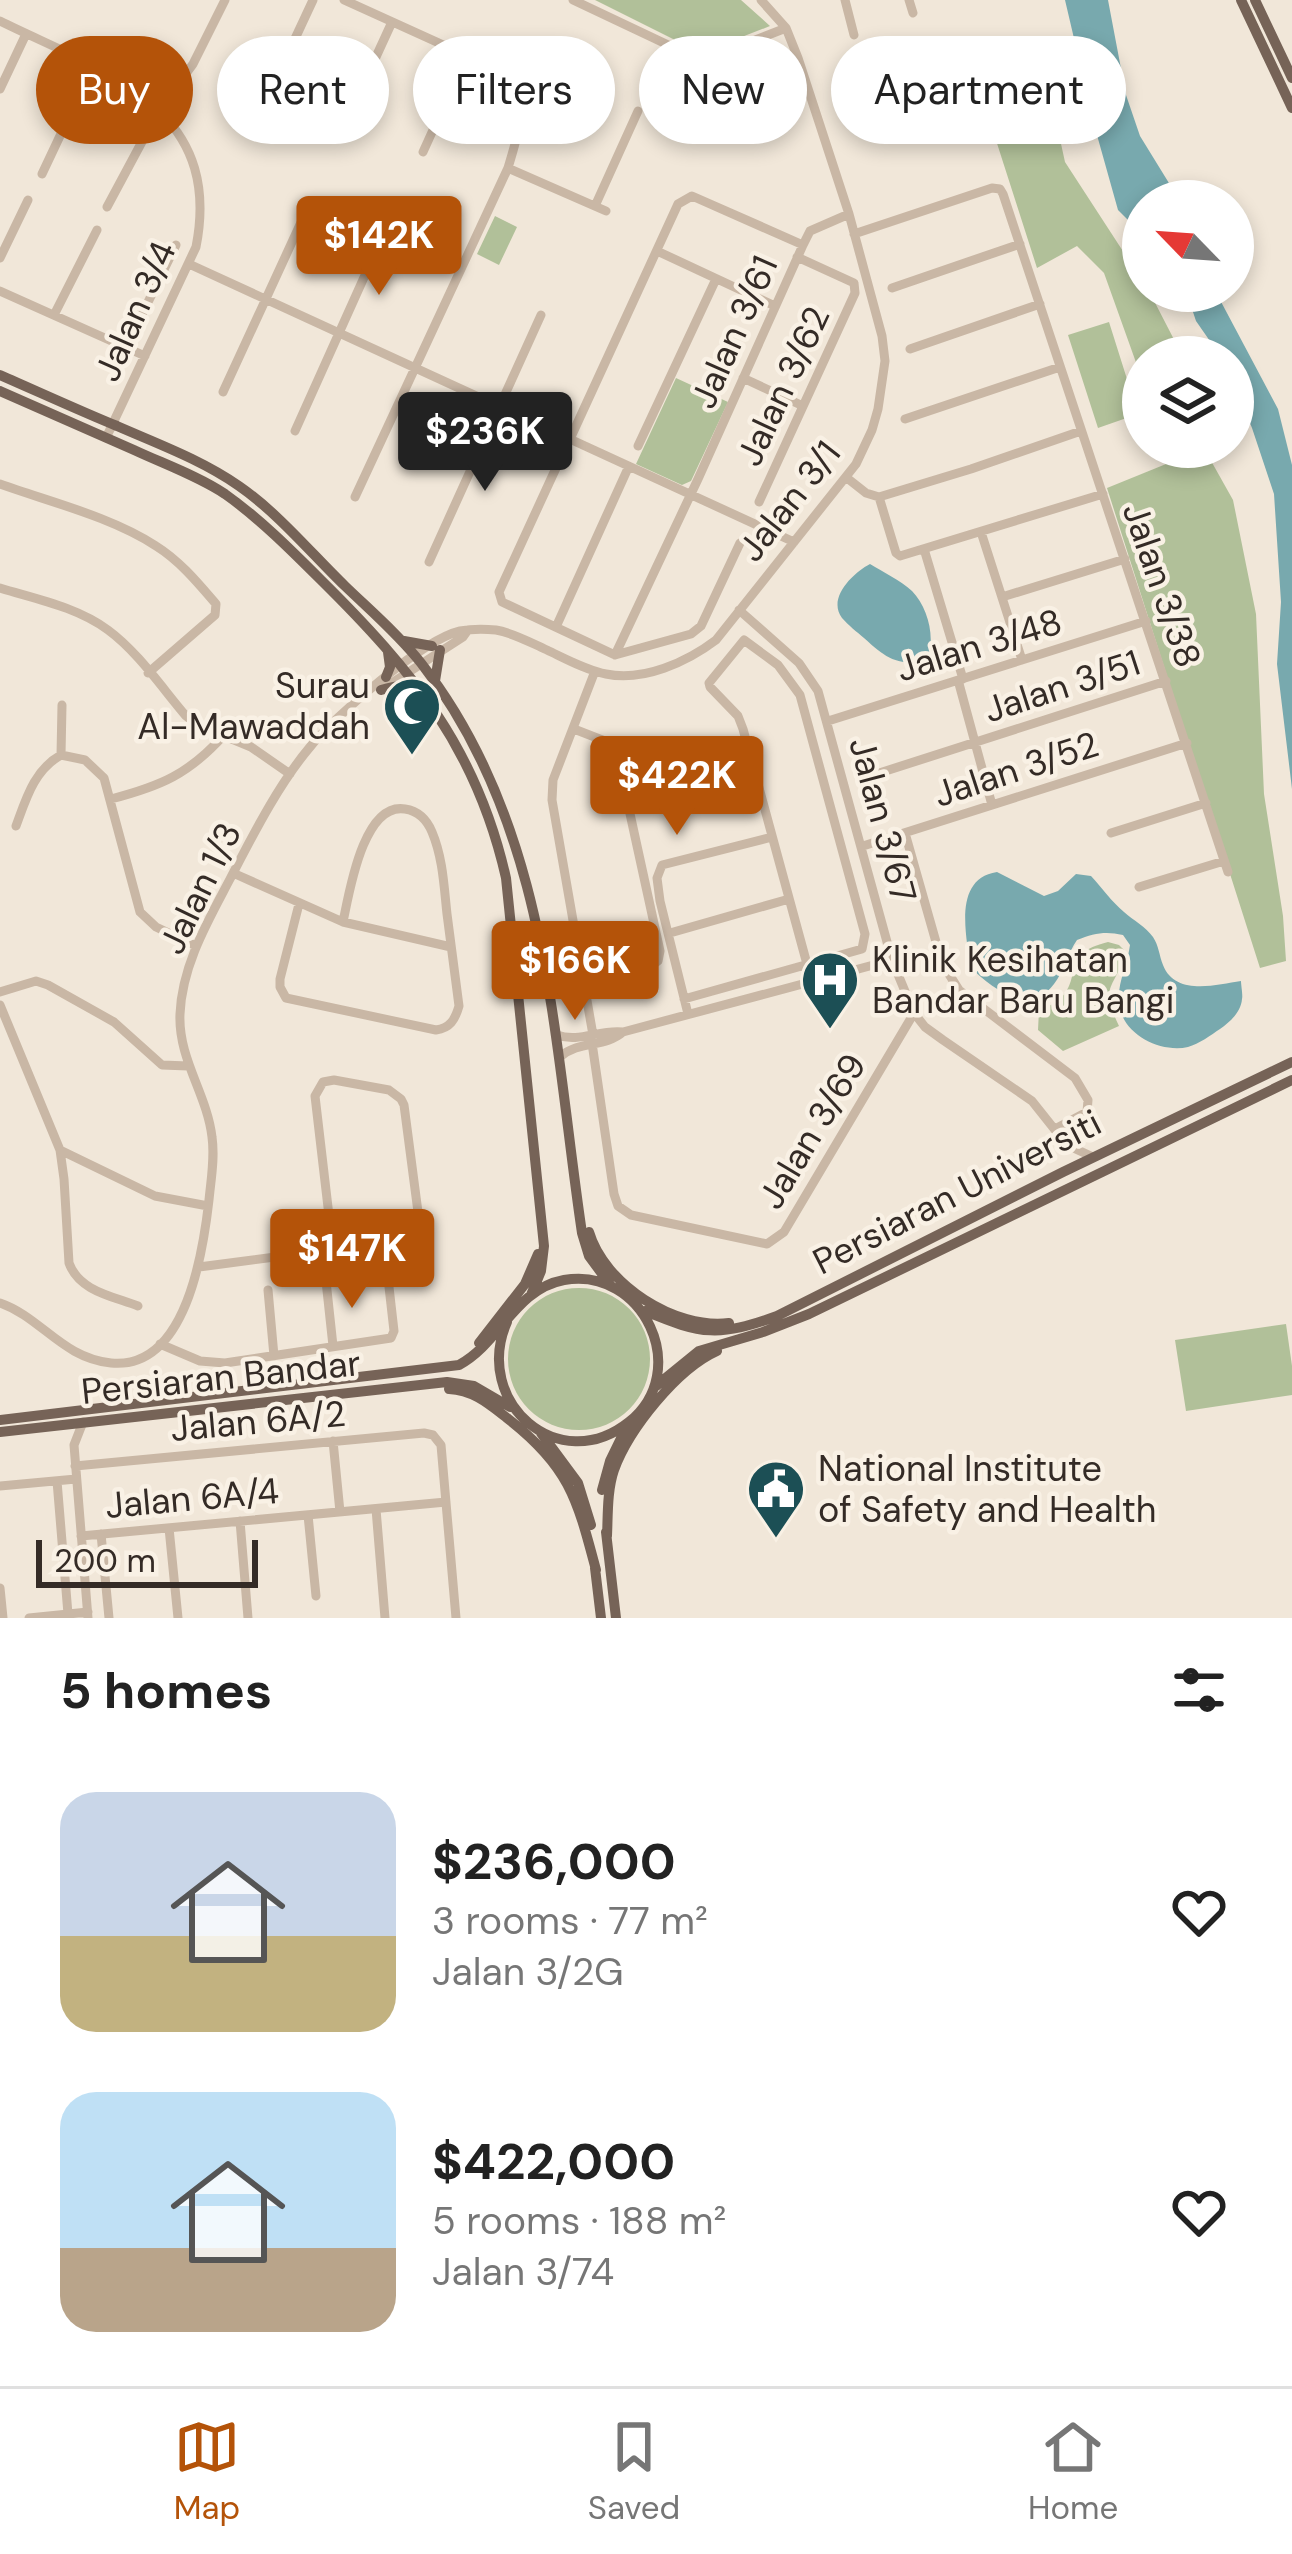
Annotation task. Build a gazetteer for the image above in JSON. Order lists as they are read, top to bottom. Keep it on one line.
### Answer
{"streets":{"main road":["Persiaran Universiti","Persiaran Bandar"],"street":["Jalan 3/4","Jalan 3/61","Jalan 3/62","Jalan 3/1","Jalan 3/38","Jalan 3/48","Jalan 3/51","Jalan 3/52","Jalan 3/67","Jalan 1/3","Jalan 3/69","Jalan 6A/2","Jalan 6A/4"]},"crossings":[["Jalan 3/61","Jalan 3/62"],["Jalan 3/61","Jalan 3/1"],["Jalan 3/1","Jalan 3/38"],["Jalan 3/1","Jalan 3/67"],["Jalan 3/1","Jalan 1/3"],["Jalan 3/1","Jalan 3/69"],["Jalan 3/38","Jalan 3/48"],["Jalan 3/38","Jalan 3/51"],["Jalan 3/38","Jalan 3/52"],["Jalan 3/48","Jalan 3/67"],["Jalan 3/52","Jalan 3/67"],["Jalan 3/67","Jalan 3/69"],["Persiaran Universiti","Persiaran Bandar"],["Jalan 6A/2","Jalan 6A/4"]],"places":{"mosque":["Surau Al-Mawaddah"],"hospital":["Klinik Kesihatan Bandar Baru Bangi"],"public building":["National Institute of Safety and Health"]},"scale_bar":"200 m","north":"top left","page":{"chip":["Buy","Rent","Filters","New","Apartment"],"price":["$142K","$236K","$422K","$166K","$147K"],"scale":"200 m","heading":"5 homes","list":[{"name":"$236,000","note":"3 rooms · 77 m² · Jalan 3/2G"},{"name":"$422,000","note":"5 rooms · 188 m² · Jalan 3/74"}],"tabs":["Map","Saved","Home"]}}
